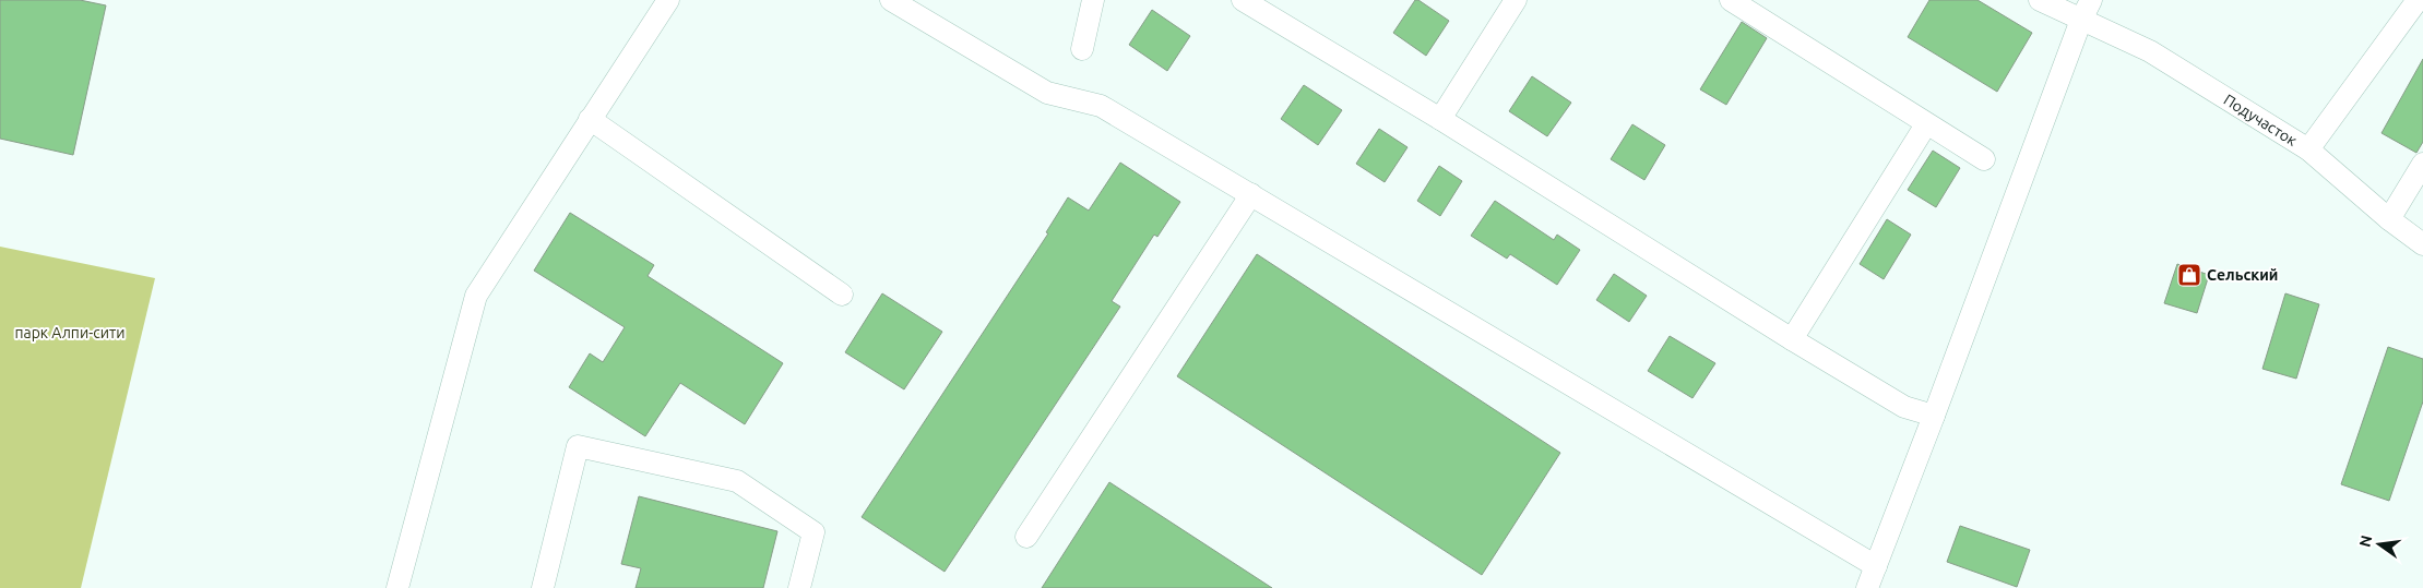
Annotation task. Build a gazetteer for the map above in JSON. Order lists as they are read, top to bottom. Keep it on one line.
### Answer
{"streets":{"street":["Подучасток"]},"parks":["парк Алпи-сити"],"places":{"shop":["Сельский"]},"north":"left"}
